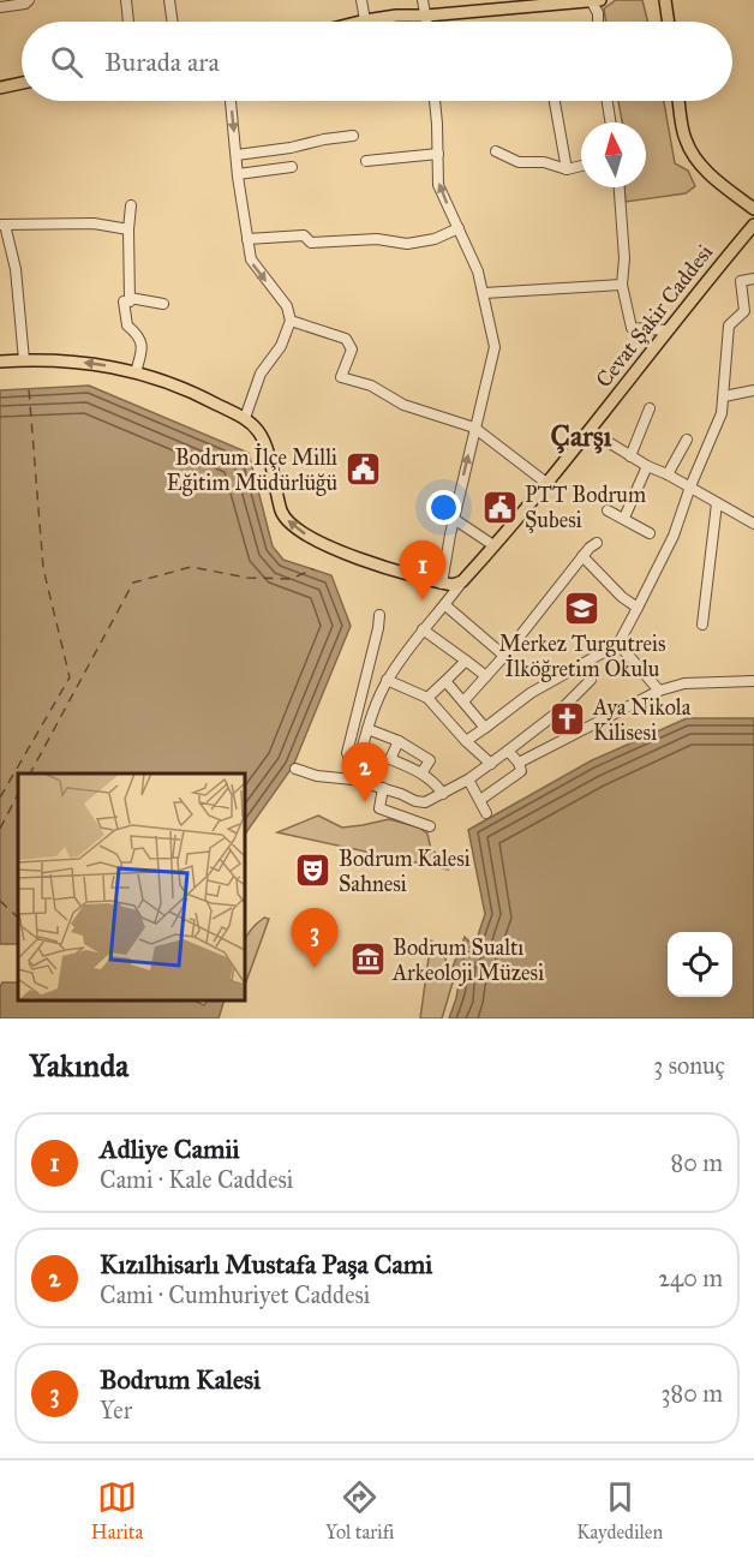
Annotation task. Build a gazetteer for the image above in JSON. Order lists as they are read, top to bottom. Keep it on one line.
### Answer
{"streets":{"main road":["Cevat Şakir Caddesi"]},"districts":["Çarşı"],"places":{"public building":["Bodrum İlçe Milli Eğitim Müdürlüğü","PTT Bodrum Şubesi"],"school or university":["Merkez Turgutreis İlköğretim Okulu"],"church":["Aya Nikola Kilisesi"],"theatre":["Bodrum Kalesi Sahnesi"],"museum":["Bodrum Sualtı Arkeoloji Müzesi"]},"north":"top","page":{"search":"Burada ara","pins":["1","2","3"],"heading":["Yakında","3 sonuç"],"list":[{"mark":"1","name":"Adliye Camii","note":"Cami · Kale Caddesi","value":"80 m"},{"mark":"2","name":"Kızılhisarlı Mustafa Paşa Cami","note":"Cami · Cumhuriyet Caddesi","value":"240 m"},{"mark":"3","name":"Bodrum Kalesi","note":"Yer","value":"380 m"}],"nav":["Harita","Yol tarifi","Kaydedilen"]}}
